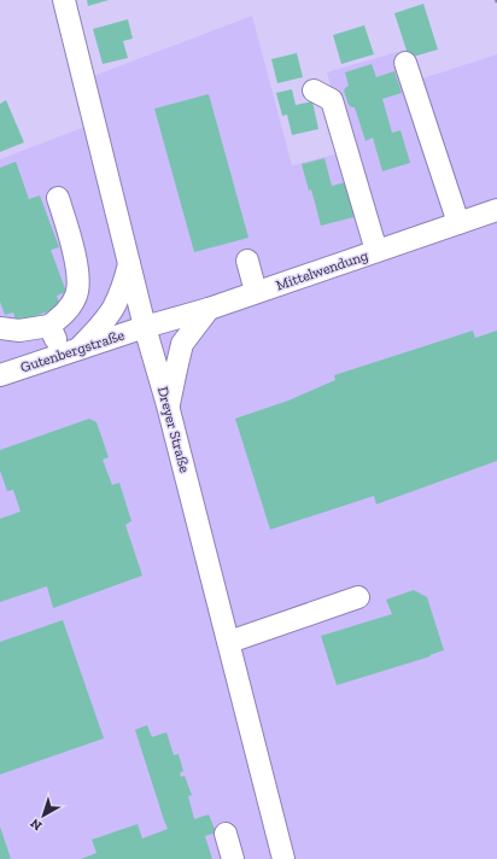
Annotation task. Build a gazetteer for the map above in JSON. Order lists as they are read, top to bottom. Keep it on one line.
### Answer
{"streets":{"street":["Mittelwendung","Gutenbergstraße","Dreyer Straße"]},"crossings":[["Mittelwendung","Gutenbergstraße"],["Mittelwendung","Dreyer Straße"],["Gutenbergstraße","Dreyer Straße"]],"north":"bottom left"}
